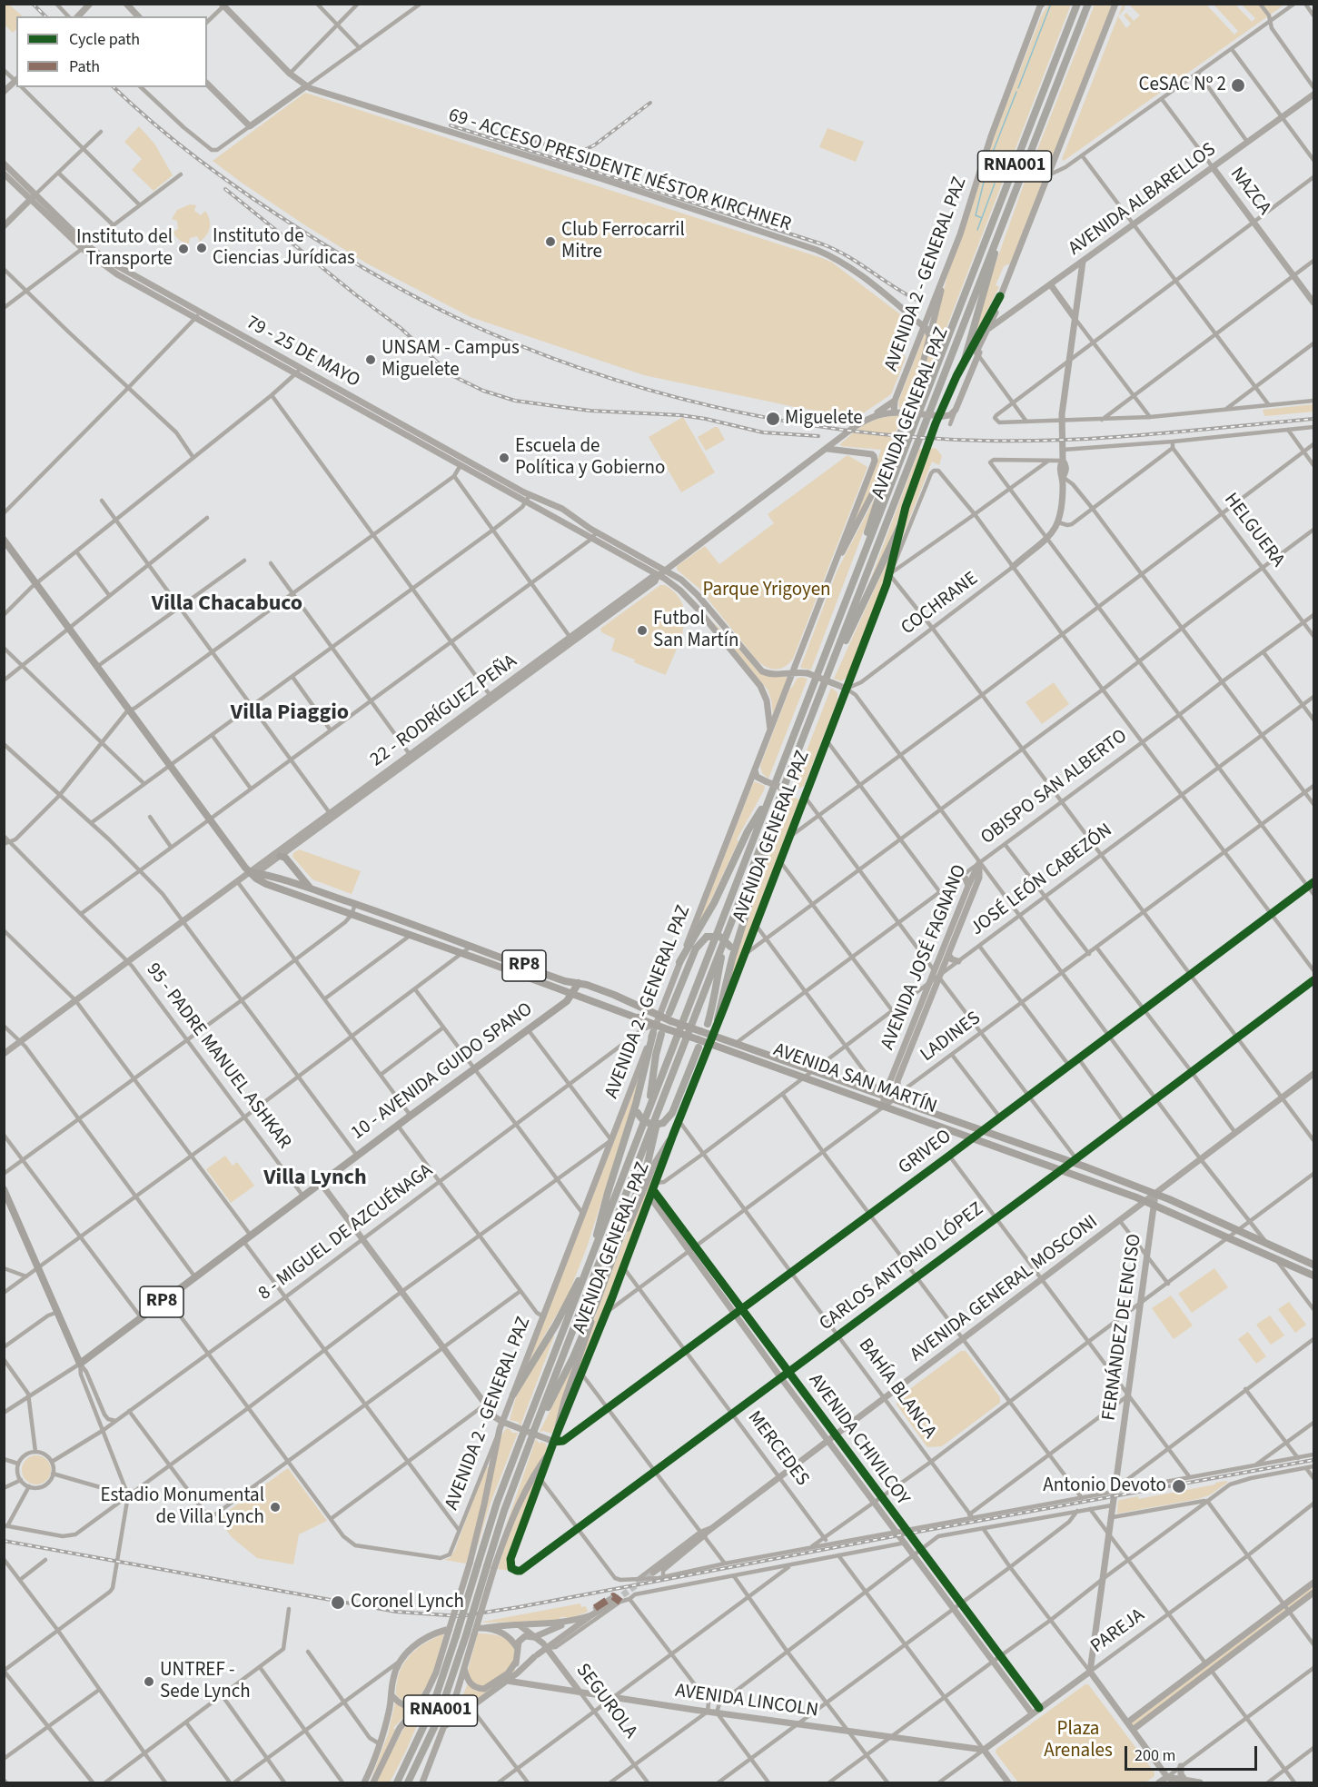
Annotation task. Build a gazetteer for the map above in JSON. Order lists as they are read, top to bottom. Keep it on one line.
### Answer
{"streets":{"highway":["RNA001","AVENIDA GENERAL PAZ"],"main road":["RP8","10 - AVENIDA GUIDO SPANO","AVENIDA SAN MARTÍN"],"street":["69 - ACCESO PRESIDENTE NÉSTOR KIRCHNER","NAZCA","AVENIDA ALBARELLOS","AVENIDA 2 - GENERAL PAZ","79 - 25 DE MAYO","HELGUERA","COCHRANE","22 - RODRÍGUEZ PEÑA","OBISPO SAN ALBERTO","JOSÉ LEÓN CABEZÓN","AVENIDA JOSÉ FAGNANO","LADINES","95 - PADRE MANUEL ASHKAR","GRIVEO","8 - MIGUEL DE AZCUÉNAGA","CARLOS ANTONIO LÓPEZ","AVENIDA GENERAL MOSCONI","FERNÁNDEZ DE ENCISO","BAHÍA BLANCA","AVENIDA CHIVILCOY","MERCEDES","PAREJA","SEGUROLA","AVENIDA LINCOLN"]},"crossings":[["69 - ACCESO PRESIDENTE NÉSTOR KIRCHNER","AVENIDA 2 - GENERAL PAZ"],["69 - ACCESO PRESIDENTE NÉSTOR KIRCHNER","AVENIDA GENERAL PAZ"],["NAZCA","AVENIDA ALBARELLOS"],["AVENIDA ALBARELLOS","AVENIDA GENERAL PAZ"],["AVENIDA 2 - GENERAL PAZ","AVENIDA GENERAL PAZ"],["AVENIDA 2 - GENERAL PAZ","22 - RODRÍGUEZ PEÑA"],["AVENIDA 2 - GENERAL PAZ","RP8"],["AVENIDA 2 - GENERAL PAZ","AVENIDA SAN MARTÍN"],["AVENIDA 2 - GENERAL PAZ","8 - MIGUEL DE AZCUÉNAGA"],["79 - 25 DE MAYO","22 - RODRÍGUEZ PEÑA"],["AVENIDA GENERAL PAZ","COCHRANE"],["AVENIDA GENERAL PAZ","22 - RODRÍGUEZ PEÑA"],["AVENIDA GENERAL PAZ","LADINES"],["AVENIDA GENERAL PAZ","AVENIDA SAN MARTÍN"],["AVENIDA GENERAL PAZ","GRIVEO"],["AVENIDA GENERAL PAZ","CARLOS ANTONIO LÓPEZ"],["AVENIDA GENERAL PAZ","BAHÍA BLANCA"],["AVENIDA GENERAL PAZ","AVENIDA CHIVILCOY"],["AVENIDA GENERAL PAZ","MERCEDES"],["HELGUERA","OBISPO SAN ALBERTO"],["22 - RODRÍGUEZ PEÑA","RP8"],["22 - RODRÍGUEZ PEÑA","95 - PADRE MANUEL ASHKAR"],["OBISPO SAN ALBERTO","AVENIDA JOSÉ FAGNANO"],["OBISPO SAN ALBERTO","AVENIDA SAN MARTÍN"],["JOSÉ LEÓN CABEZÓN","AVENIDA JOSÉ FAGNANO"],["AVENIDA JOSÉ FAGNANO","LADINES"],["AVENIDA JOSÉ FAGNANO","AVENIDA SAN MARTÍN"],["RP8","95 - PADRE MANUEL ASHKAR"],["RP8","10 - AVENIDA GUIDO SPANO"],["RP8","AVENIDA SAN MARTÍN"],["RP8","8 - MIGUEL DE AZCUÉNAGA"],["LADINES","AVENIDA SAN MARTÍN"],["LADINES","BAHÍA BLANCA"],["LADINES","AVENIDA CHIVILCOY"],["LADINES","MERCEDES"],["AVENIDA SAN MARTÍN","GRIVEO"],["AVENIDA SAN MARTÍN","8 - MIGUEL DE AZCUÉNAGA"],["AVENIDA SAN MARTÍN","CARLOS ANTONIO LÓPEZ"],["AVENIDA SAN MARTÍN","AVENIDA GENERAL MOSCONI"],["AVENIDA SAN MARTÍN","FERNÁNDEZ DE ENCISO"],["GRIVEO","BAHÍA BLANCA"],["GRIVEO","AVENIDA CHIVILCOY"],["GRIVEO","MERCEDES"],["CARLOS ANTONIO LÓPEZ","BAHÍA BLANCA"],["CARLOS ANTONIO LÓPEZ","AVENIDA CHIVILCOY"],["CARLOS ANTONIO LÓPEZ","MERCEDES"],["AVENIDA GENERAL MOSCONI","FERNÁNDEZ DE ENCISO"],["AVENIDA GENERAL MOSCONI","BAHÍA BLANCA"],["AVENIDA GENERAL MOSCONI","AVENIDA CHIVILCOY"],["AVENIDA GENERAL MOSCONI","MERCEDES"],["FERNÁNDEZ DE ENCISO","PAREJA"],["AVENIDA CHIVILCOY","PAREJA"],["PAREJA","AVENIDA LINCOLN"],["SEGUROLA","AVENIDA LINCOLN"]],"districts":["Villa Chacabuco","Villa Piaggio","Villa Lynch"],"parks":["Parque Yrigoyen","Plaza Arenales"],"places":["CeSAC Nº 2","Club Ferrocarril Mitre","Instituto de Ciencias Jurídicas","Instituto del Transporte","UNSAM - Campus Miguelete","Miguelete","Escuela de Política y Gobierno","Futbol San Martín","Antonio Devoto","Estadio Monumental de Villa Lynch","Coronel Lynch","UNTREF - Sede Lynch"],"legend":["Cycle path","Path"],"scale_bar":"200 m"}
